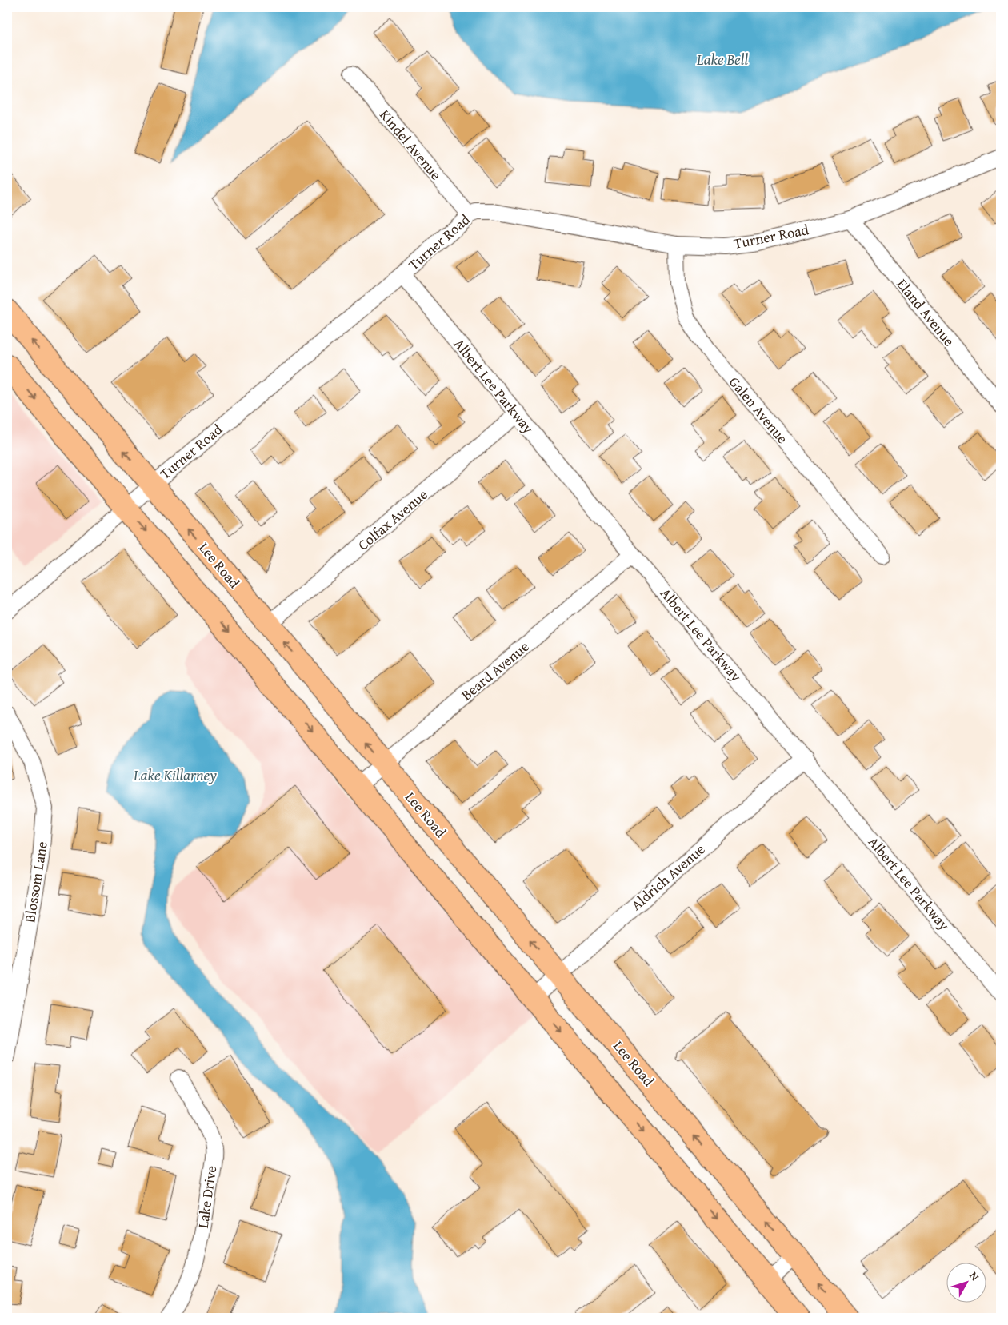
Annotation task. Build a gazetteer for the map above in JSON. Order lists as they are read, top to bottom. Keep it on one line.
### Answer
{"streets":{"main road":["Lee Road"],"street":["Kindel Avenue","Turner Road","Eland Avenue","Albert Lee Parkway","Galen Avenue","Colfax Avenue","Beard Avenue","Aldrich Avenue","Blossom Lane","Lake Drive"]},"crossings":[["Kindel Avenue","Turner Road"],["Turner Road","Eland Avenue"],["Turner Road","Albert Lee Parkway"],["Turner Road","Galen Avenue"],["Turner Road","Lee Road"],["Albert Lee Parkway","Colfax Avenue"],["Albert Lee Parkway","Beard Avenue"],["Albert Lee Parkway","Aldrich Avenue"],["Colfax Avenue","Lee Road"],["Lee Road","Beard Avenue"],["Lee Road","Aldrich Avenue"]],"water":["Lake Bell","Lake Killarney"],"north":"top right"}
